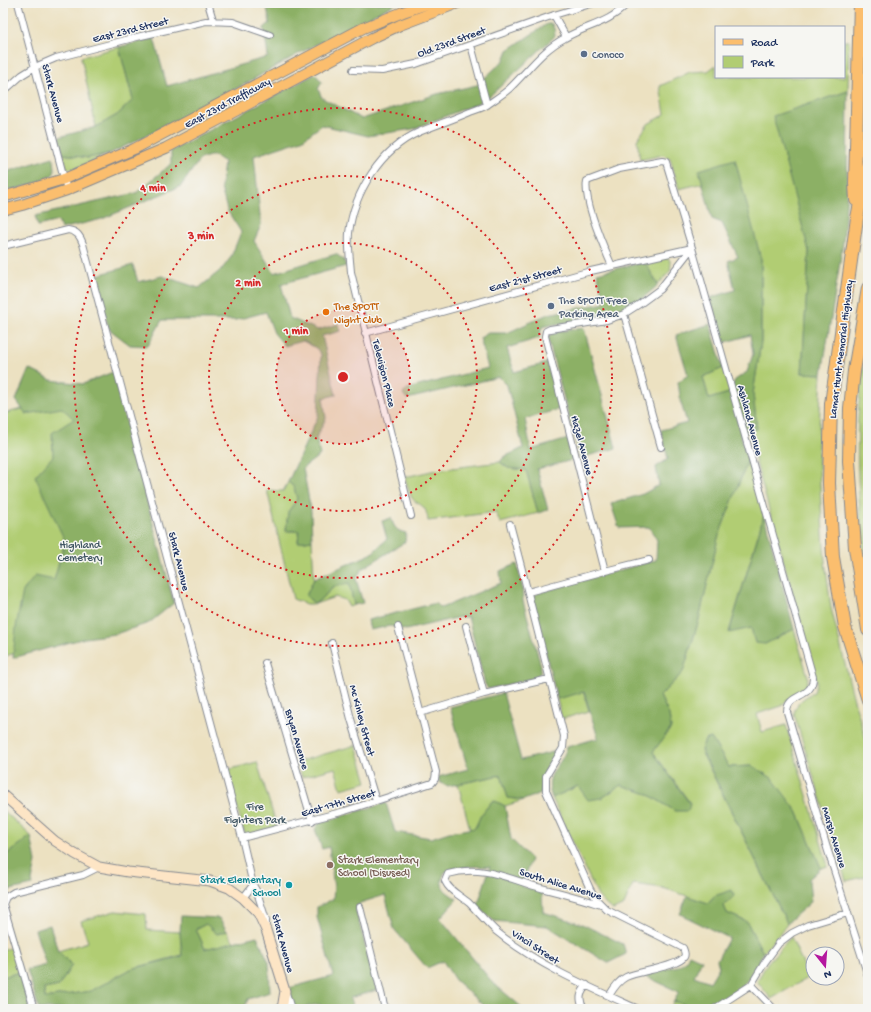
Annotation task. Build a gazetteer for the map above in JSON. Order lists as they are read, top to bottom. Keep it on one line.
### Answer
{"streets":{"highway":["Lamar Hunt Memorial Highway"],"main road":["Stark Avenue","East 23rd Trafficway"],"street":["East 23rd Street","Old 23rd Street","East 21st Street","Television Place","Ashland Avenue","Hazel Avenue","Mc Kinley Street","Bryan Avenue","East 17th Street","Marsh Avenue","South Alice Avenue","Vincil Street"]},"crossings":[["East 23rd Street","Stark Avenue"],["Stark Avenue","East 23rd Trafficway"],["Stark Avenue","East 17th Street"],["East 21st Street","Television Place"],["East 21st Street","Ashland Avenue"],["Ashland Avenue","Marsh Avenue"],["Mc Kinley Street","East 17th Street"],["Bryan Avenue","East 17th Street"],["South Alice Avenue","Vincil Street"]],"parks":["Highland Cemetery","Fire Fighters Park"],"places":["Conoco","The SPOTT Free Parking Area","The SPOTT Night Club","Stark Elementary School (Disused)","Stark Elementary School"],"legend":["Road","Park"],"north":"bottom","rings":["4 min","3 min","2 min","1 min"]}
